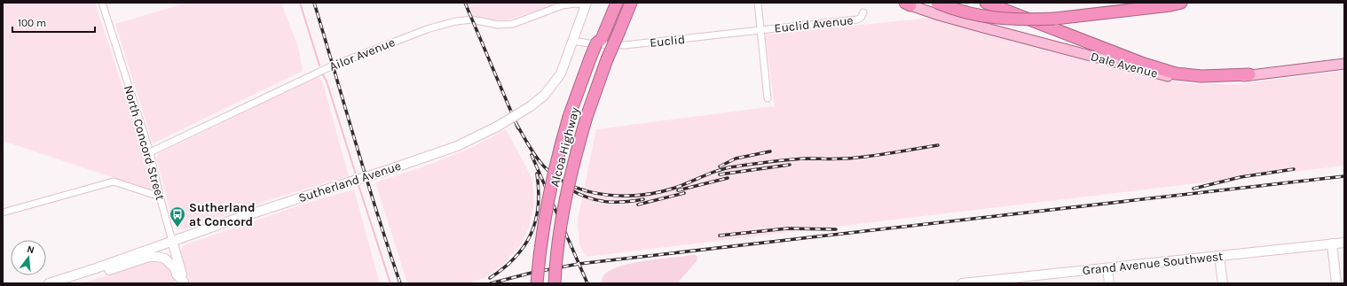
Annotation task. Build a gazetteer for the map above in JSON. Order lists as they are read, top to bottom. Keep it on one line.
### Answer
{"streets":{"highway":["Alcoa Highway"],"main road":["Dale Avenue"],"street":["Euclid Avenue","Euclid","Ailor Avenue","North Concord Street","Sutherland Avenue","Grand Avenue Southwest"]},"crossings":[["Euclid Avenue","Euclid"],["Euclid","Sutherland Avenue"],["Ailor Avenue","North Concord Street"],["Ailor Avenue","Sutherland Avenue"],["North Concord Street","Sutherland Avenue"]],"places":{"bus stop":["Sutherland at Concord"]},"scale_bar":"100 m","north":"top"}
